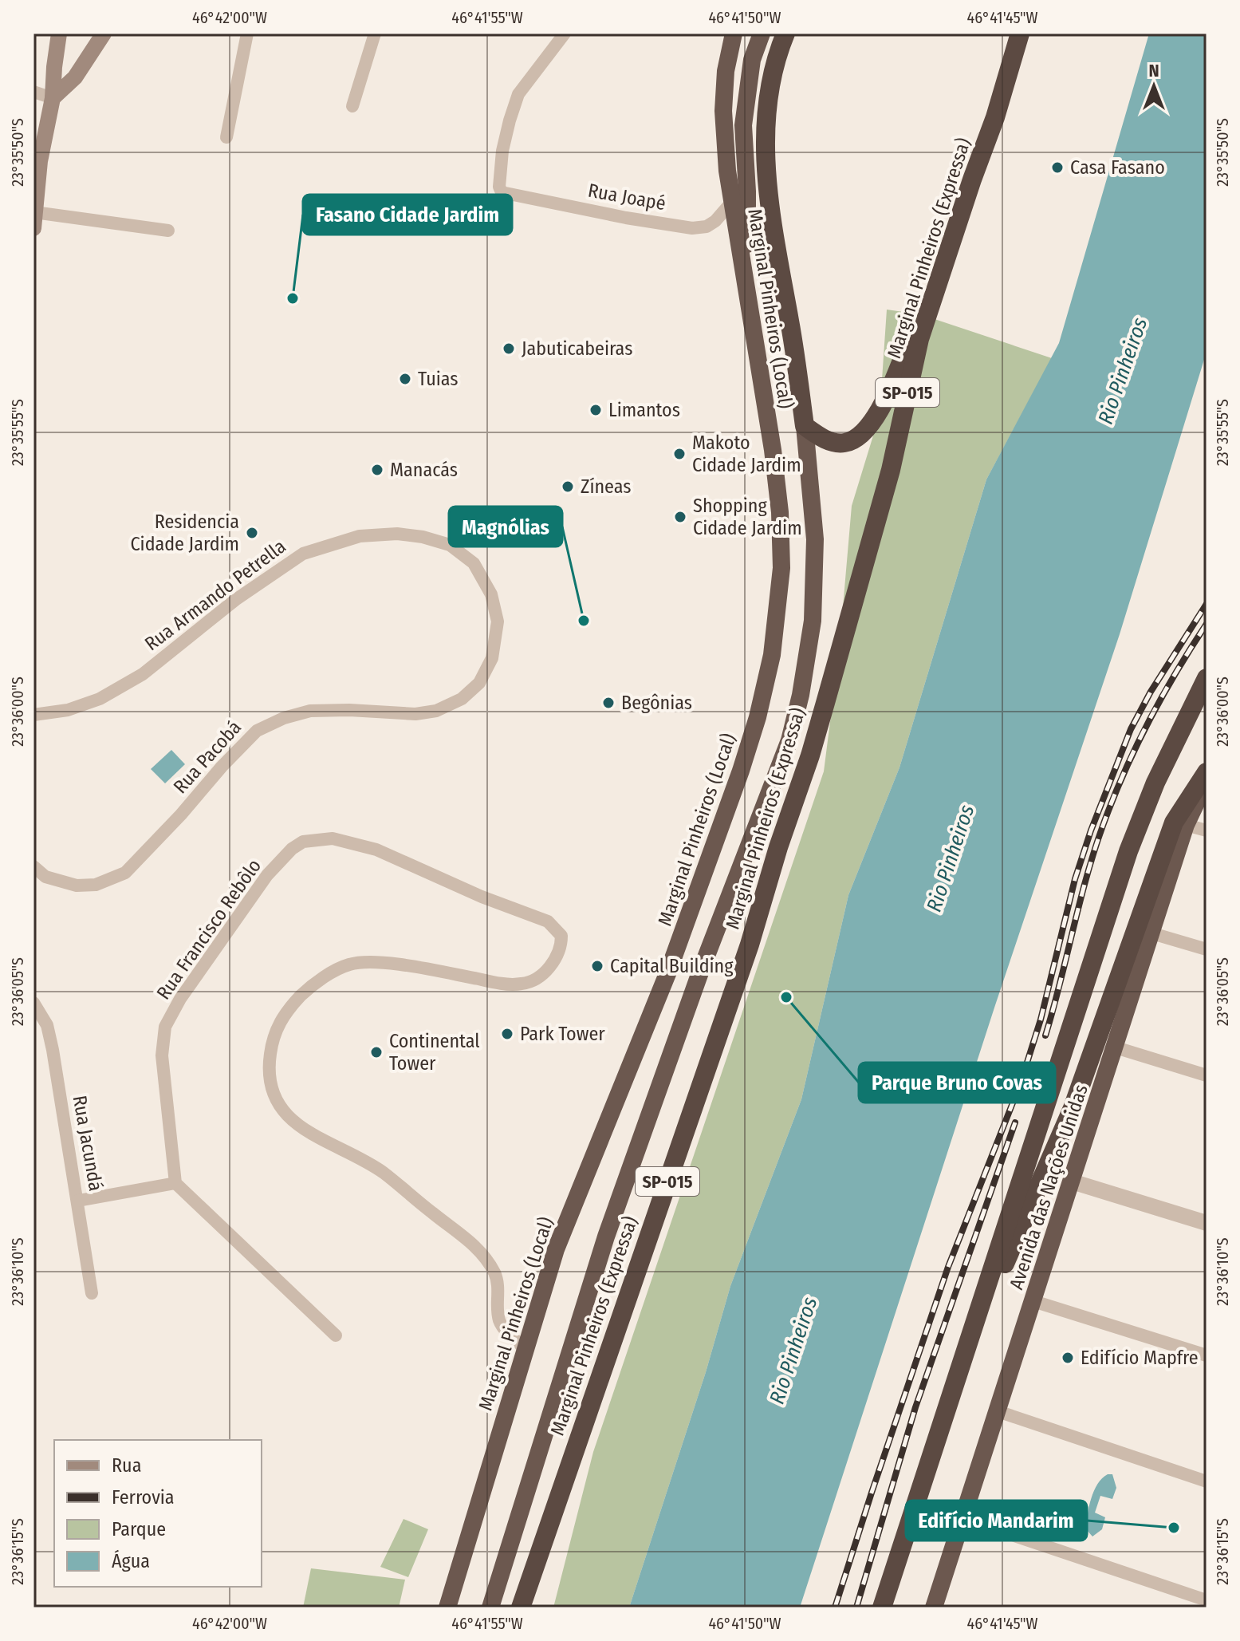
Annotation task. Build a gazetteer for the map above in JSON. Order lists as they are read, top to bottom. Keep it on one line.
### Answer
{"streets":{"highway":["Marginal Pinheiros (Expressa)","Marginal Pinheiros (Local)","SP-015","Avenida das Nações Unidas"],"street":["Rua Joapé","Rua Armando Petrella","Rua Pacobá","Rua Francisco Rebôlo","Rua Jacundá"]},"crossings":[["Rua Joapé","Marginal Pinheiros (Local)"],["Marginal Pinheiros (Local)","Rua Francisco Rebôlo"],["Rua Armando Petrella","Rua Pacobá"]],"water":["Rio Pinheiros"],"places":["Casa Fasano","Fasano Cidade Jardim","Jabuticabeiras","Tuias","Limantos","Makoto Cidade Jardim","Manacás","Zíneas","Shopping Cidade Jardim","Residencia Cidade Jardim","Magnólias","Begônias","Capital Building","Parque Bruno Covas","Park Tower","Continental Tower","Edifício Mapfre","Edifício Mandarim"],"legend":["Rua","Ferrovia","Parque","Água"],"north":"top","coordinates":["46°42'00\"W","46°41'55\"W","46°41'50\"W","46°41'45\"W","23°35'50\"S","23°35'55\"S","23°36'00\"S","23°36'05\"S","23°36'10\"S","23°36'15\"S"]}
